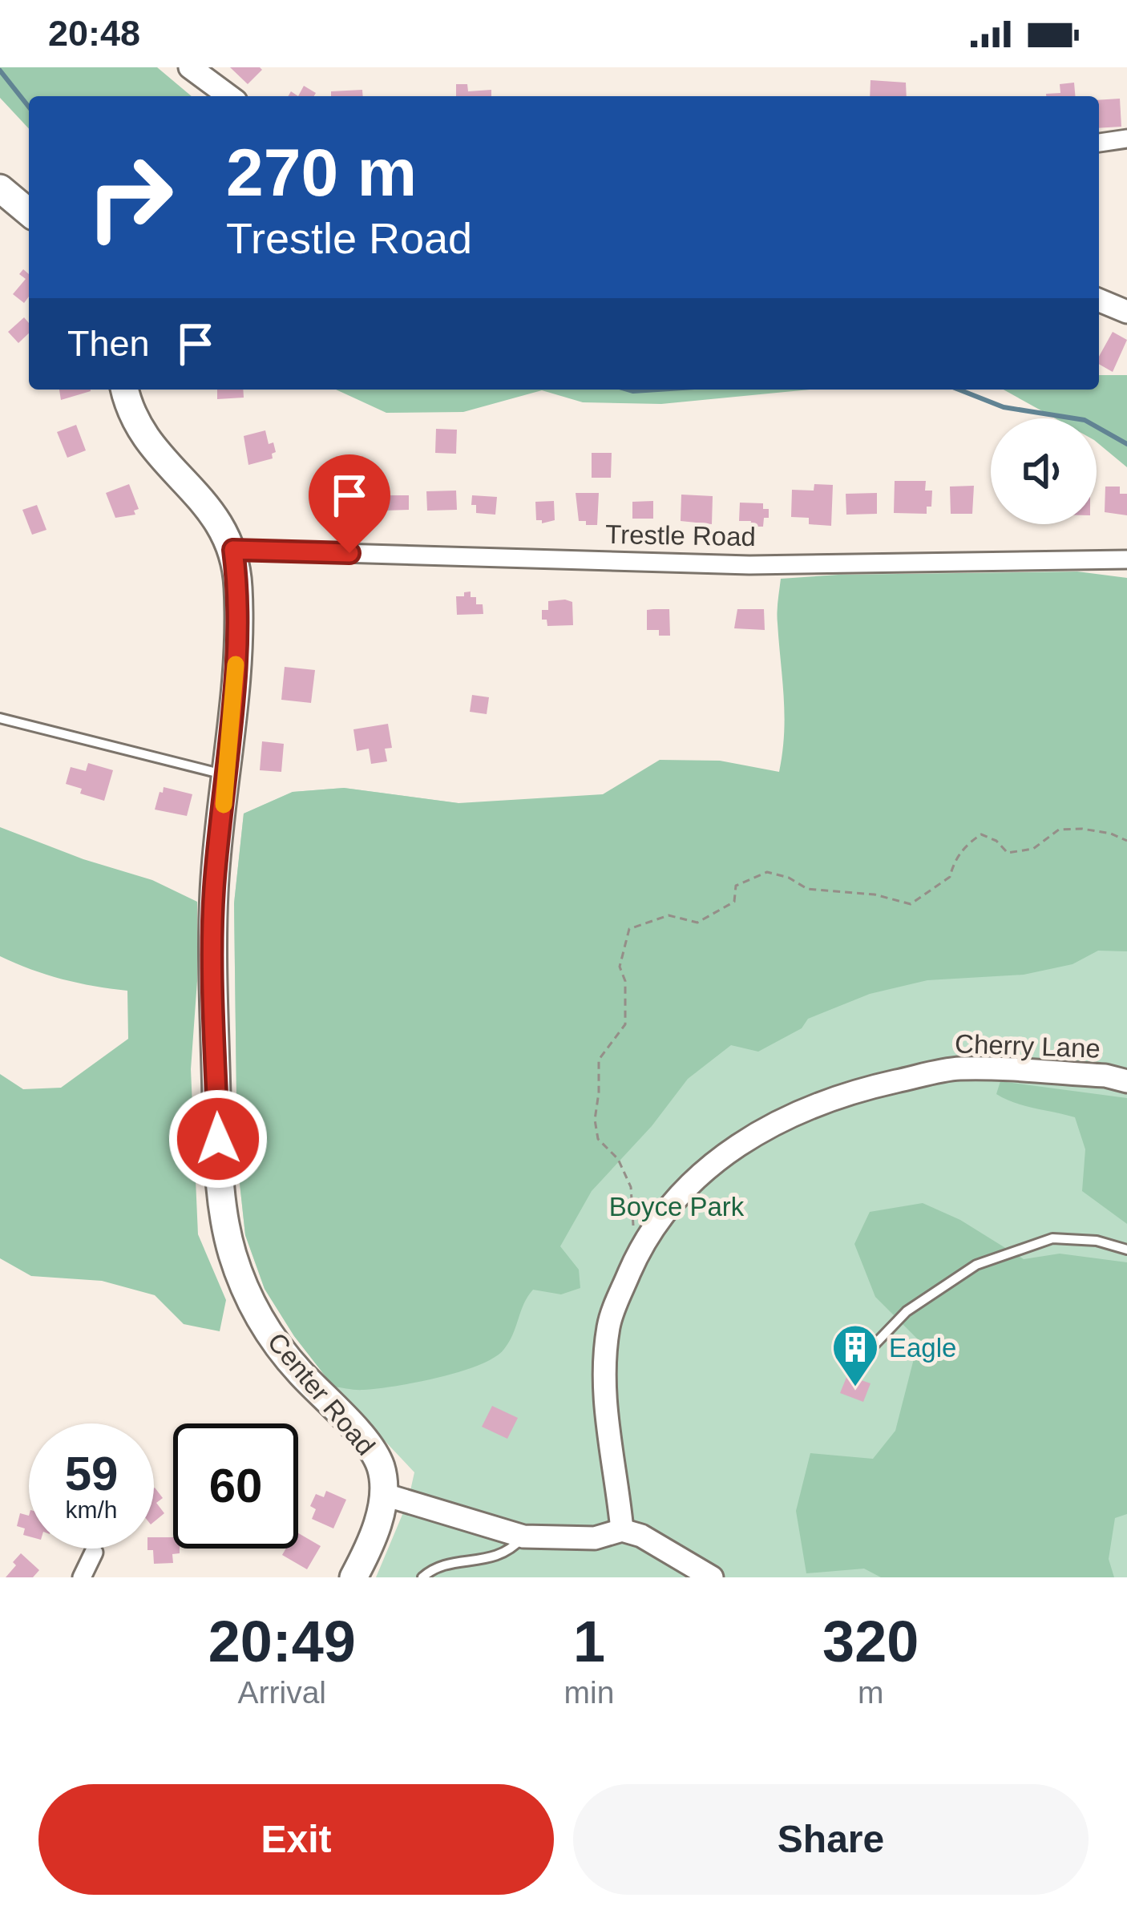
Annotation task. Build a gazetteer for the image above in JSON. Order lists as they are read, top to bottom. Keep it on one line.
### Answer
{"streets":{"main road":["Center Road"],"street":["Trestle Road","Cherry Lane"]},"crossings":[["Trestle Road","Center Road"]],"parks":["Boyce Park"],"places":{"building":["Eagle"]},"page":{"status":"20:48","turn":["270 m","Trestle Road"],"then":"Then","speed":"59 km/h","limit":"60","eta":["20:49","Arrival","1","min","320","m"],"buttons":["Exit","Share"]}}
